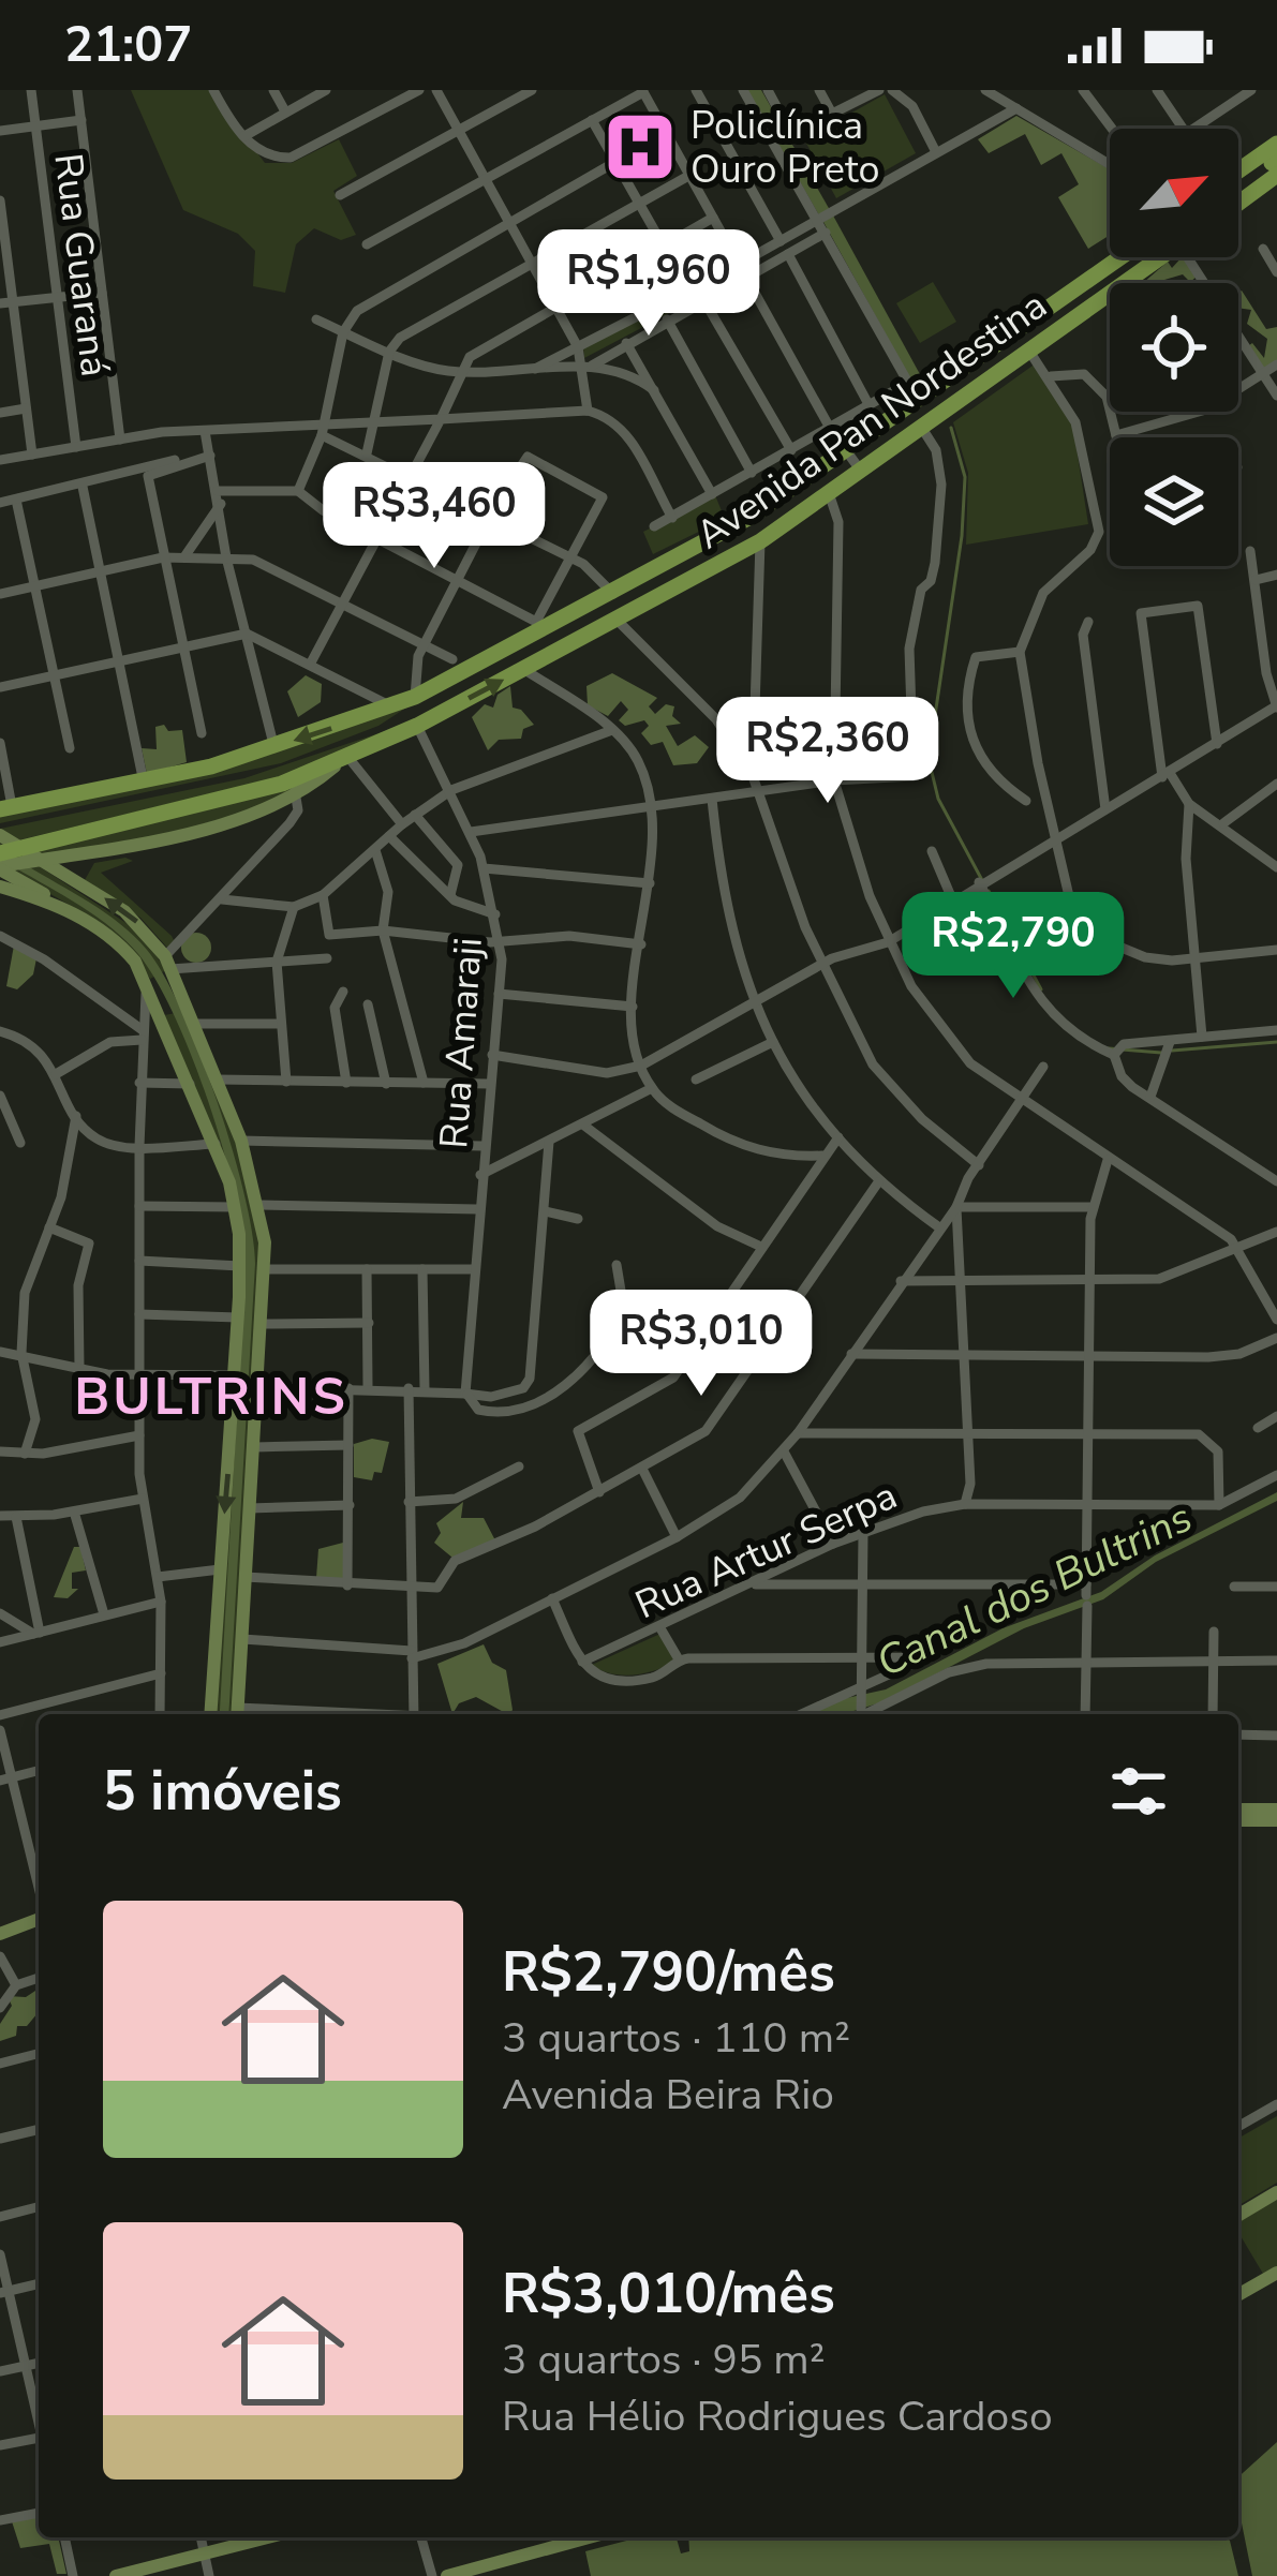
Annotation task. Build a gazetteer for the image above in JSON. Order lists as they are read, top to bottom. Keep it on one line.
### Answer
{"streets":{"highway":["Avenida Pan Nordestina"],"street":["Rua Guaraná","Rua Amaraji","Rua Artur Serpa"]},"crossings":[["Avenida Pan Nordestina","Rua Amaraji"]],"districts":["BULTRINS"],"water":["Canal dos Bultrins"],"places":{"hospital":["Policlínica Ouro Preto"]},"north":"top right","page":{"status":"21:07","price":["R$1,960","R$3,460","R$2,360","R$2,790","R$3,010"],"heading":"5 imóveis","list":[{"name":"R$2,790/mês","note":"3 quartos · 110 m² · Avenida Beira Rio"},{"name":"R$3,010/mês","note":"3 quartos · 95 m² · Rua Hélio Rodrigues Cardoso"}]}}
